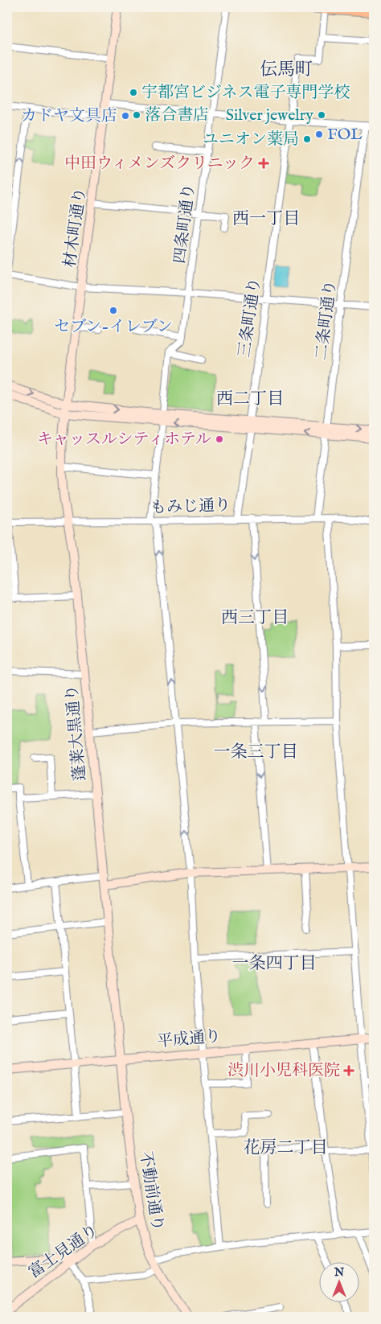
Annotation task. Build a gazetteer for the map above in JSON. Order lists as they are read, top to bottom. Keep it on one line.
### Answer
{"streets":{"street":["四条町通り","材木町通り","三条町通り","二条町通り","もみじ通り","蓬莱大黒通り","平成通り","不動前通り","富士見通り"]},"crossings":[["材木町通り","蓬莱大黒通り"],["三条町通り","もみじ通り"],["二条町通り","もみじ通り"],["もみじ通り","蓬莱大黒通り"],["蓬莱大黒通り","平成通り"],["蓬莱大黒通り","不動前通り"],["平成通り","不動前通り"],["不動前通り","富士見通り"]],"districts":["伝馬町","西一丁目","西二丁目","西三丁目","一条三丁目","一条四丁目","花房二丁目"],"places":{"other":["宇都宮ビジネス電子専門学校","落合書店","Silver jewelry","カドヤ文具店","FOL","ユニオン薬局","セブン-イレブン","キャッスルシティホテル"],"health":["中田ウィメンズクリニック","渋川小児科医院"]},"north":"top"}
